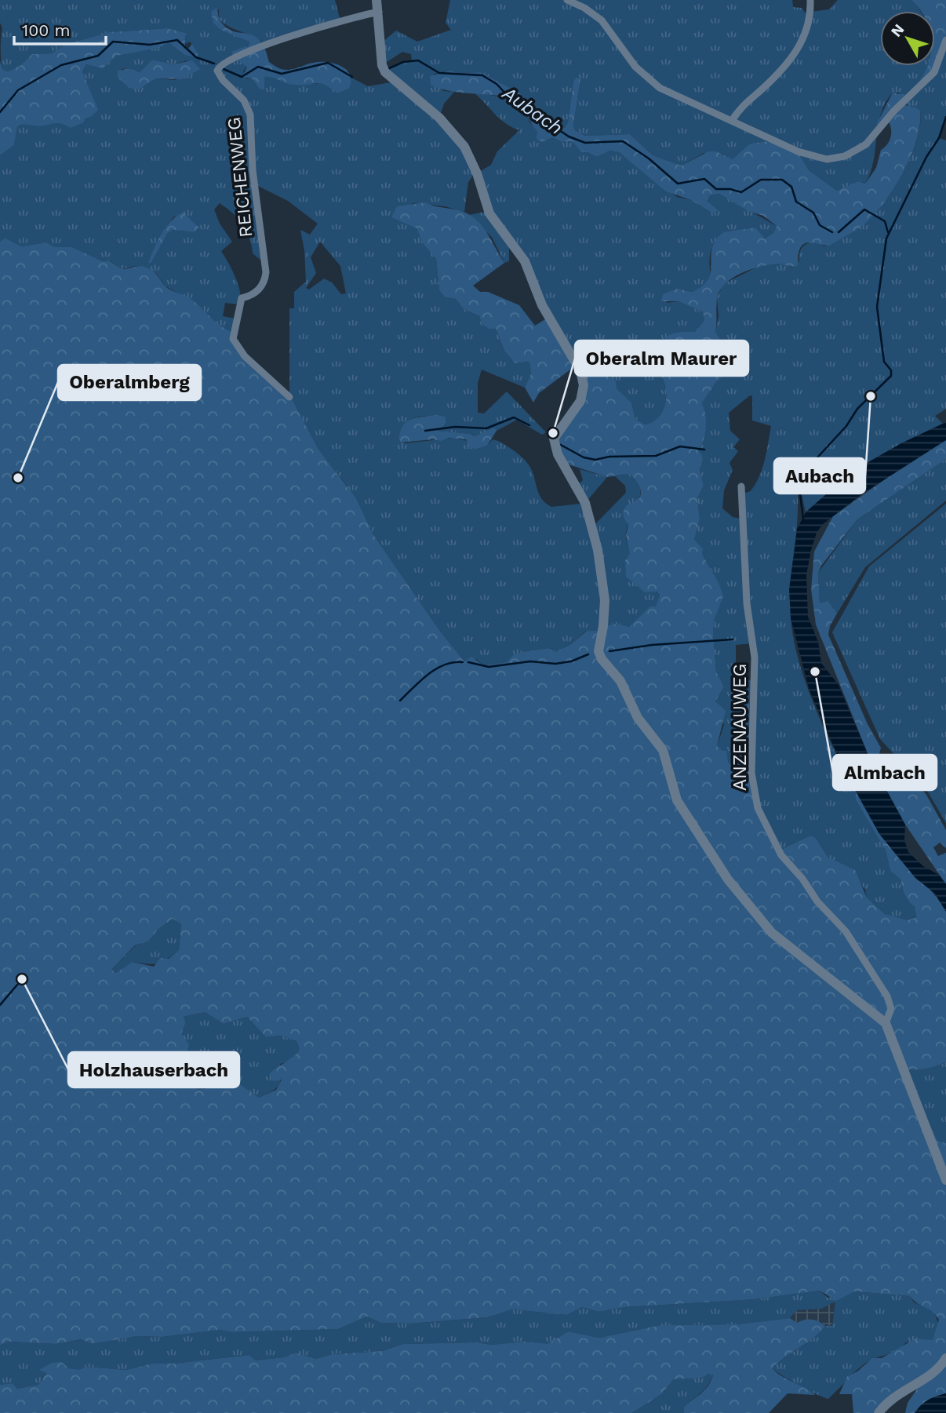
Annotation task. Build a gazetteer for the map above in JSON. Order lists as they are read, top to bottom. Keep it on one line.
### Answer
{"streets":{"street":["REICHENWEG","ANZENAUWEG"]},"water":["Aubach"],"places":["Aubach","Oberalm Maurer","Oberalmberg","Almbach","Holzhauserbach"],"scale_bar":"100 m","north":"top left"}
